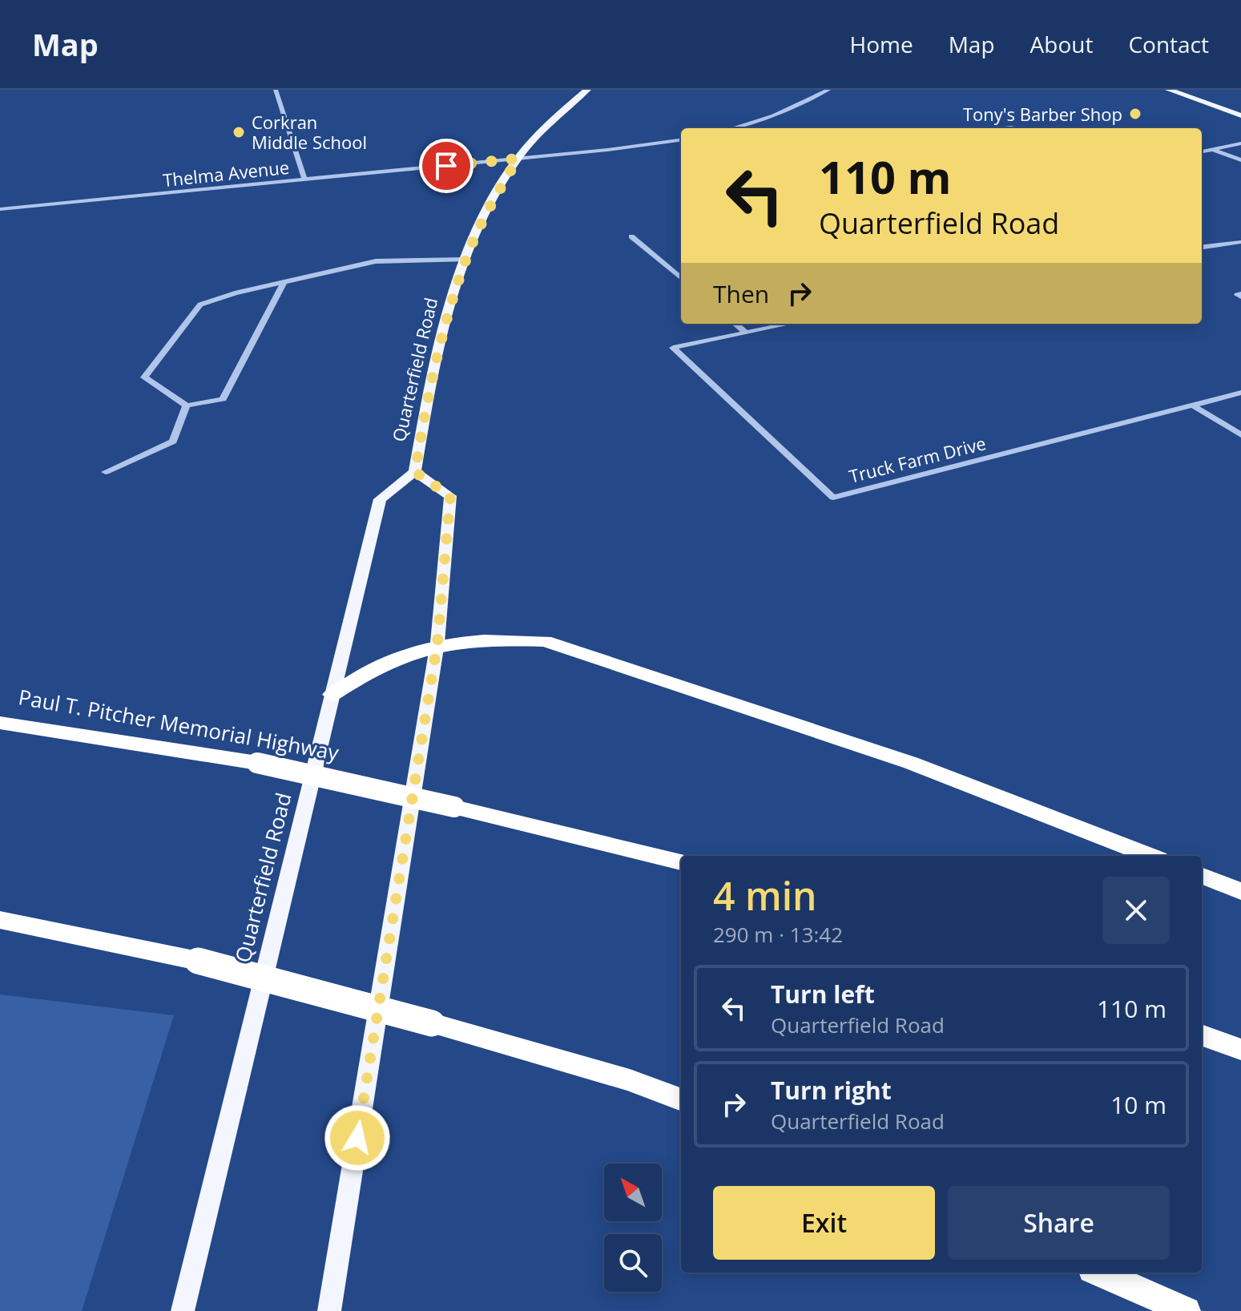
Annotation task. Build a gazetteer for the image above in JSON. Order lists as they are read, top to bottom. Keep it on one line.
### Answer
{"streets":{"highway":["Paul T. Pitcher Memorial Highway"],"main road":["Quarterfield Road"],"street":["Thelma Avenue","Truck Farm Drive"]},"crossings":[["Thelma Avenue","Quarterfield Road"]],"places":["Tony's Barber Shop","Corkran Middle School"],"north":"top left","page":{"header":"Map","nav":["Home","Map","About","Contact"],"turn":["110 m","Quarterfield Road"],"then":"Then","heading":["4 min","290 m · 13:42"],"list":[{"name":"Turn left","note":"Quarterfield Road","value":"110 m"},{"name":"Turn right","note":"Quarterfield Road","value":"10 m"}],"buttons":["Exit","Share"]}}
